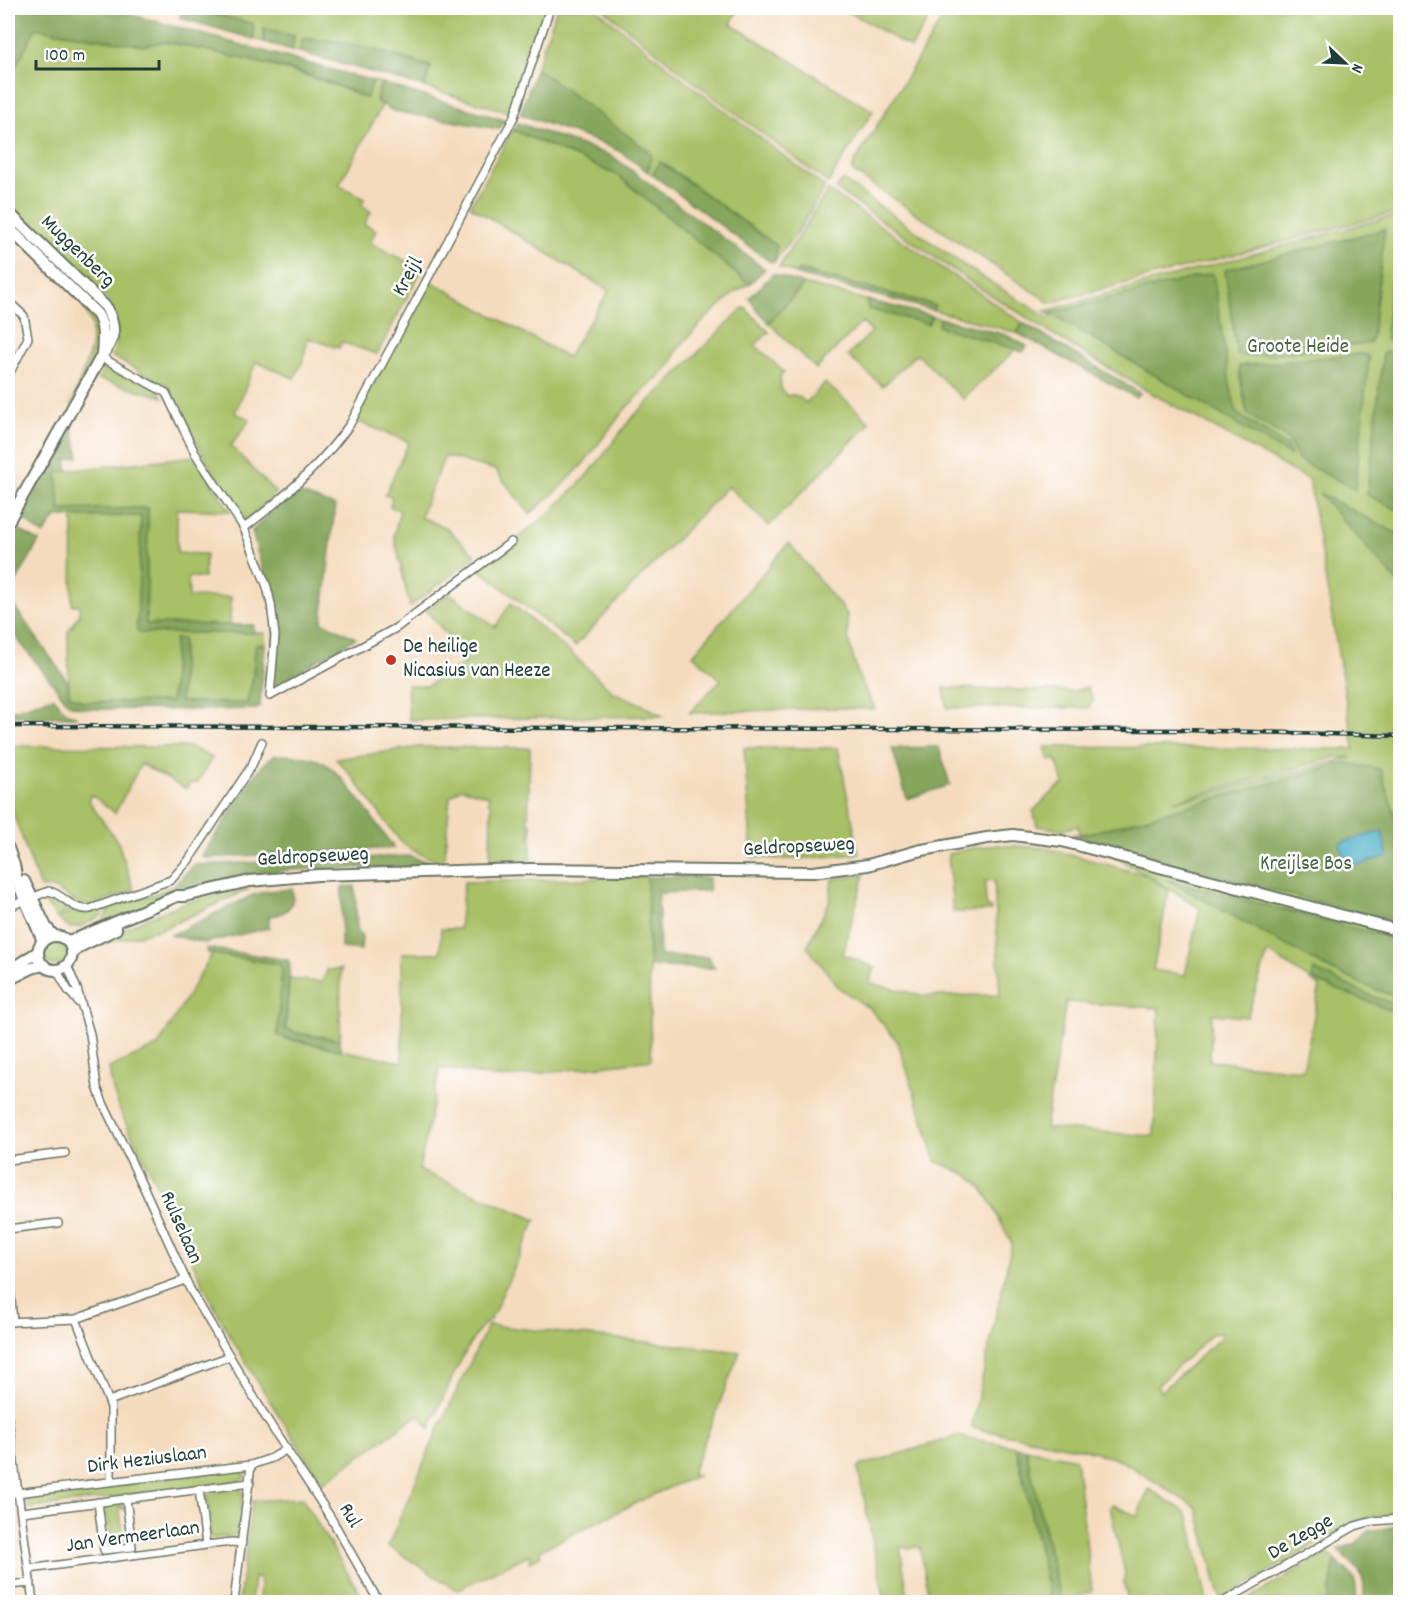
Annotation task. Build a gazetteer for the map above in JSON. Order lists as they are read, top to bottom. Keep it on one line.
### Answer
{"streets":{"main road":["Muggenberg","Geldropseweg"],"street":["Kreijl","Rulselaan","Dirk Heziuslaan","Rul","Jan Vermeerlaan","De Zegge"]},"crossings":[["Geldropseweg","Rulselaan"],["Rulselaan","Dirk Heziuslaan"],["Rulselaan","Rul"],["Dirk Heziuslaan","Rul"],["Dirk Heziuslaan","Jan Vermeerlaan"]],"parks":["Groote Heide","Kreijlse Bos"],"places":["De heilige Nicasius van Heeze"],"scale_bar":"100 m","north":"bottom right"}
